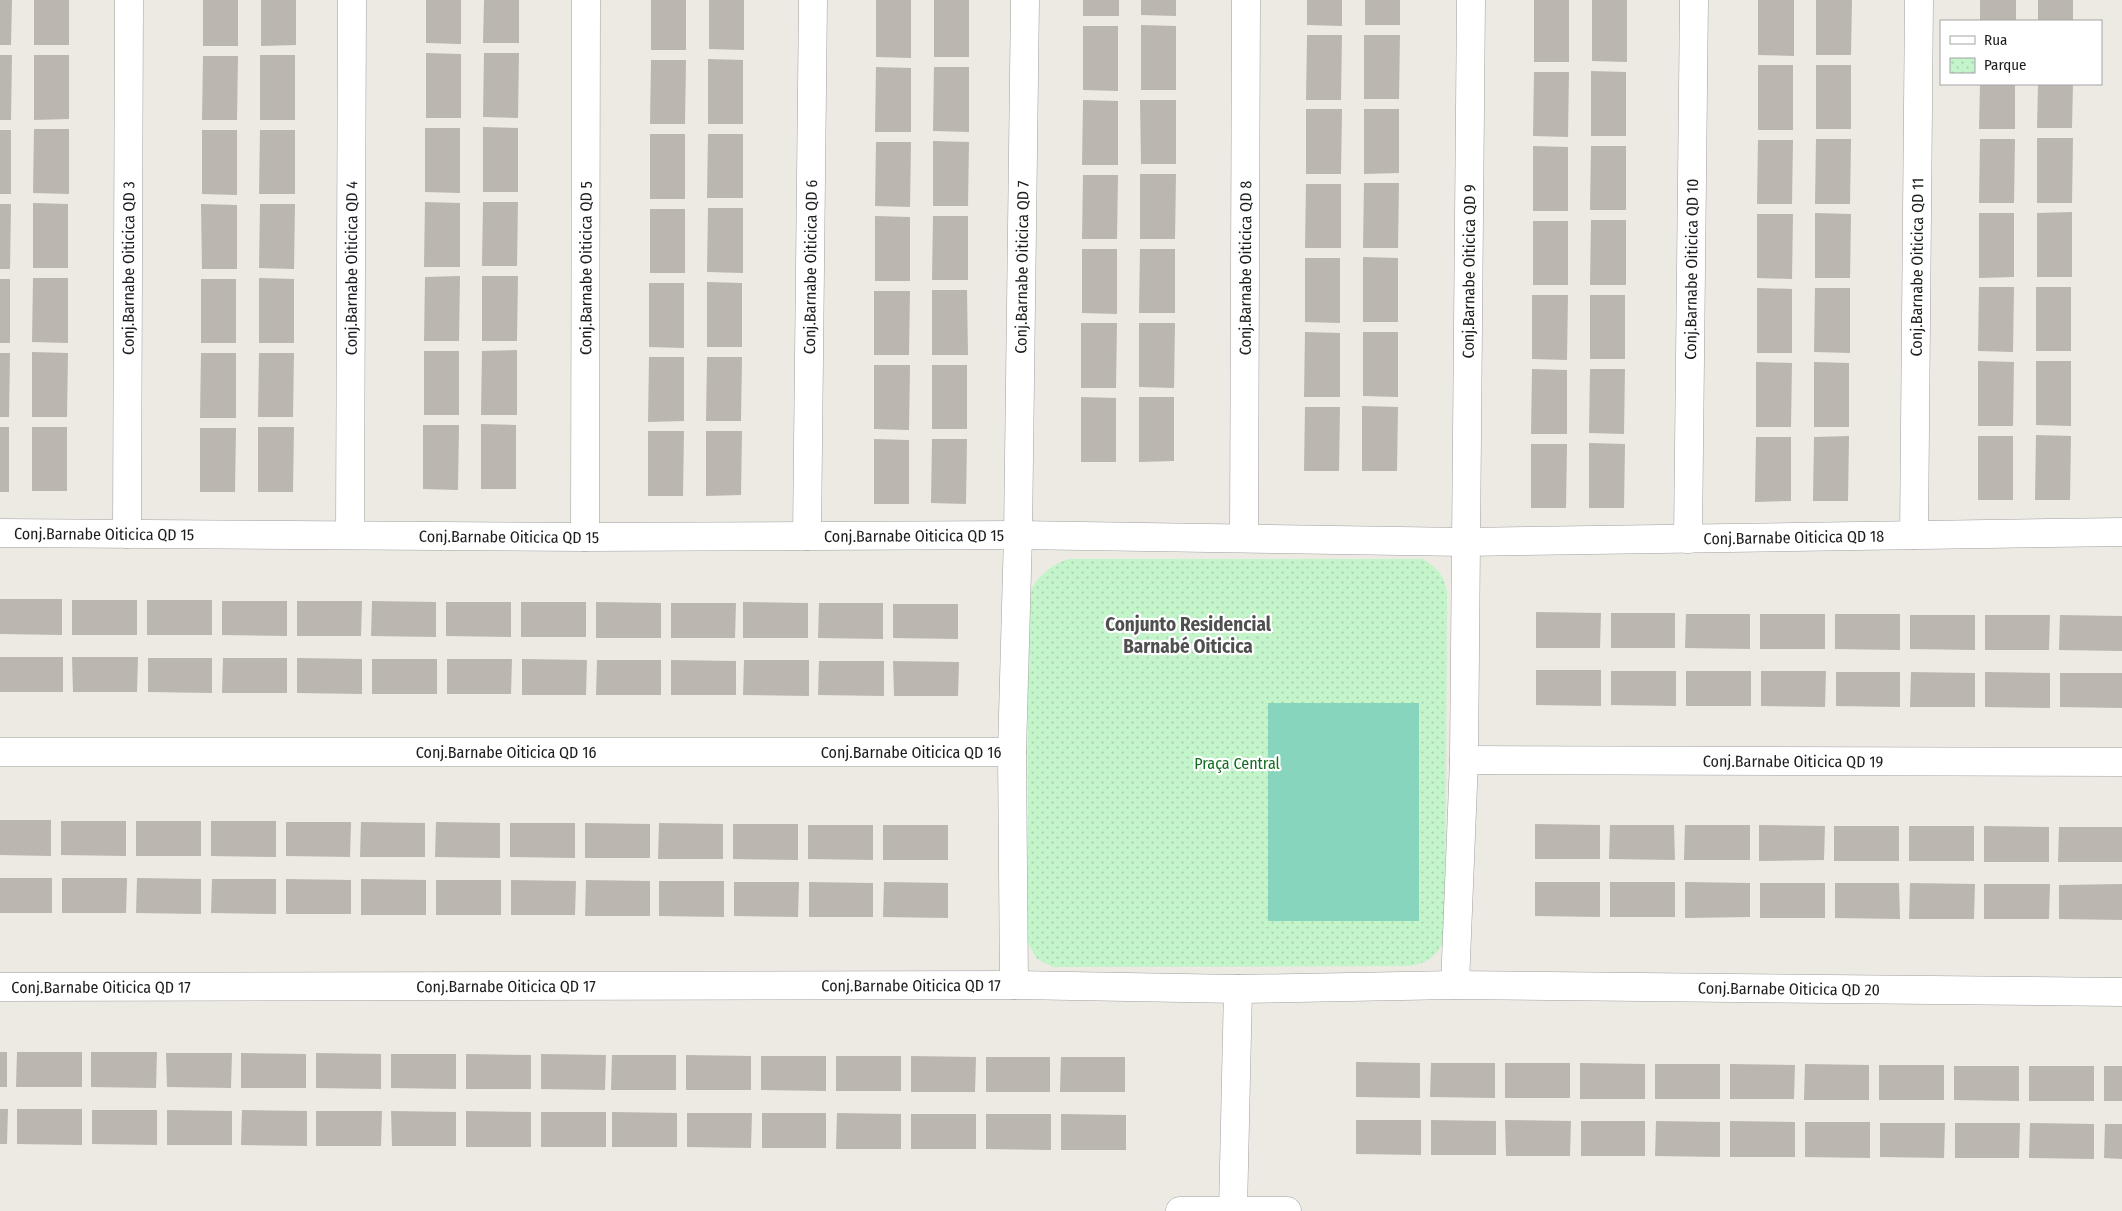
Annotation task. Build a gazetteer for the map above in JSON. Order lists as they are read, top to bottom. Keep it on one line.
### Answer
{"streets":{"street":["Conj.Barnabe Oiticica QD 3","Conj.Barnabe Oiticica QD 4","Conj.Barnabe Oiticica QD 7","Conj.Barnabe Oiticica QD 5","Conj.Barnabe Oiticica QD 6","Conj.Barnabe Oiticica QD 11","Conj.Barnabe Oiticica QD 8","Conj.Barnabe Oiticica QD 10","Conj.Barnabe Oiticica QD 9","Conj.Barnabe Oiticica QD 15","Conj.Barnabe Oiticica QD 18","Conj.Barnabe Oiticica QD 16","Conj.Barnabe Oiticica QD 19","Conj.Barnabe Oiticica QD 17","Conj.Barnabe Oiticica QD 20"]},"crossings":[["Conj.Barnabe Oiticica QD 3","Conj.Barnabe Oiticica QD 15"],["Conj.Barnabe Oiticica QD 4","Conj.Barnabe Oiticica QD 15"],["Conj.Barnabe Oiticica QD 7","Conj.Barnabe Oiticica QD 15"],["Conj.Barnabe Oiticica QD 7","Conj.Barnabe Oiticica QD 16"],["Conj.Barnabe Oiticica QD 7","Conj.Barnabe Oiticica QD 17"],["Conj.Barnabe Oiticica QD 5","Conj.Barnabe Oiticica QD 15"],["Conj.Barnabe Oiticica QD 6","Conj.Barnabe Oiticica QD 15"],["Conj.Barnabe Oiticica QD 11","Conj.Barnabe Oiticica QD 18"],["Conj.Barnabe Oiticica QD 8","Conj.Barnabe Oiticica QD 15"],["Conj.Barnabe Oiticica QD 8","Conj.Barnabe Oiticica QD 18"],["Conj.Barnabe Oiticica QD 10","Conj.Barnabe Oiticica QD 18"],["Conj.Barnabe Oiticica QD 9","Conj.Barnabe Oiticica QD 18"],["Conj.Barnabe Oiticica QD 9","Conj.Barnabe Oiticica QD 19"],["Conj.Barnabe Oiticica QD 9","Conj.Barnabe Oiticica QD 20"],["Conj.Barnabe Oiticica QD 15","Conj.Barnabe Oiticica QD 18"],["Conj.Barnabe Oiticica QD 17","Conj.Barnabe Oiticica QD 20"]],"districts":["Conjunto Residencial Barnabé Oiticica"],"parks":["Praça Central"],"legend":["Rua","Parque"]}
